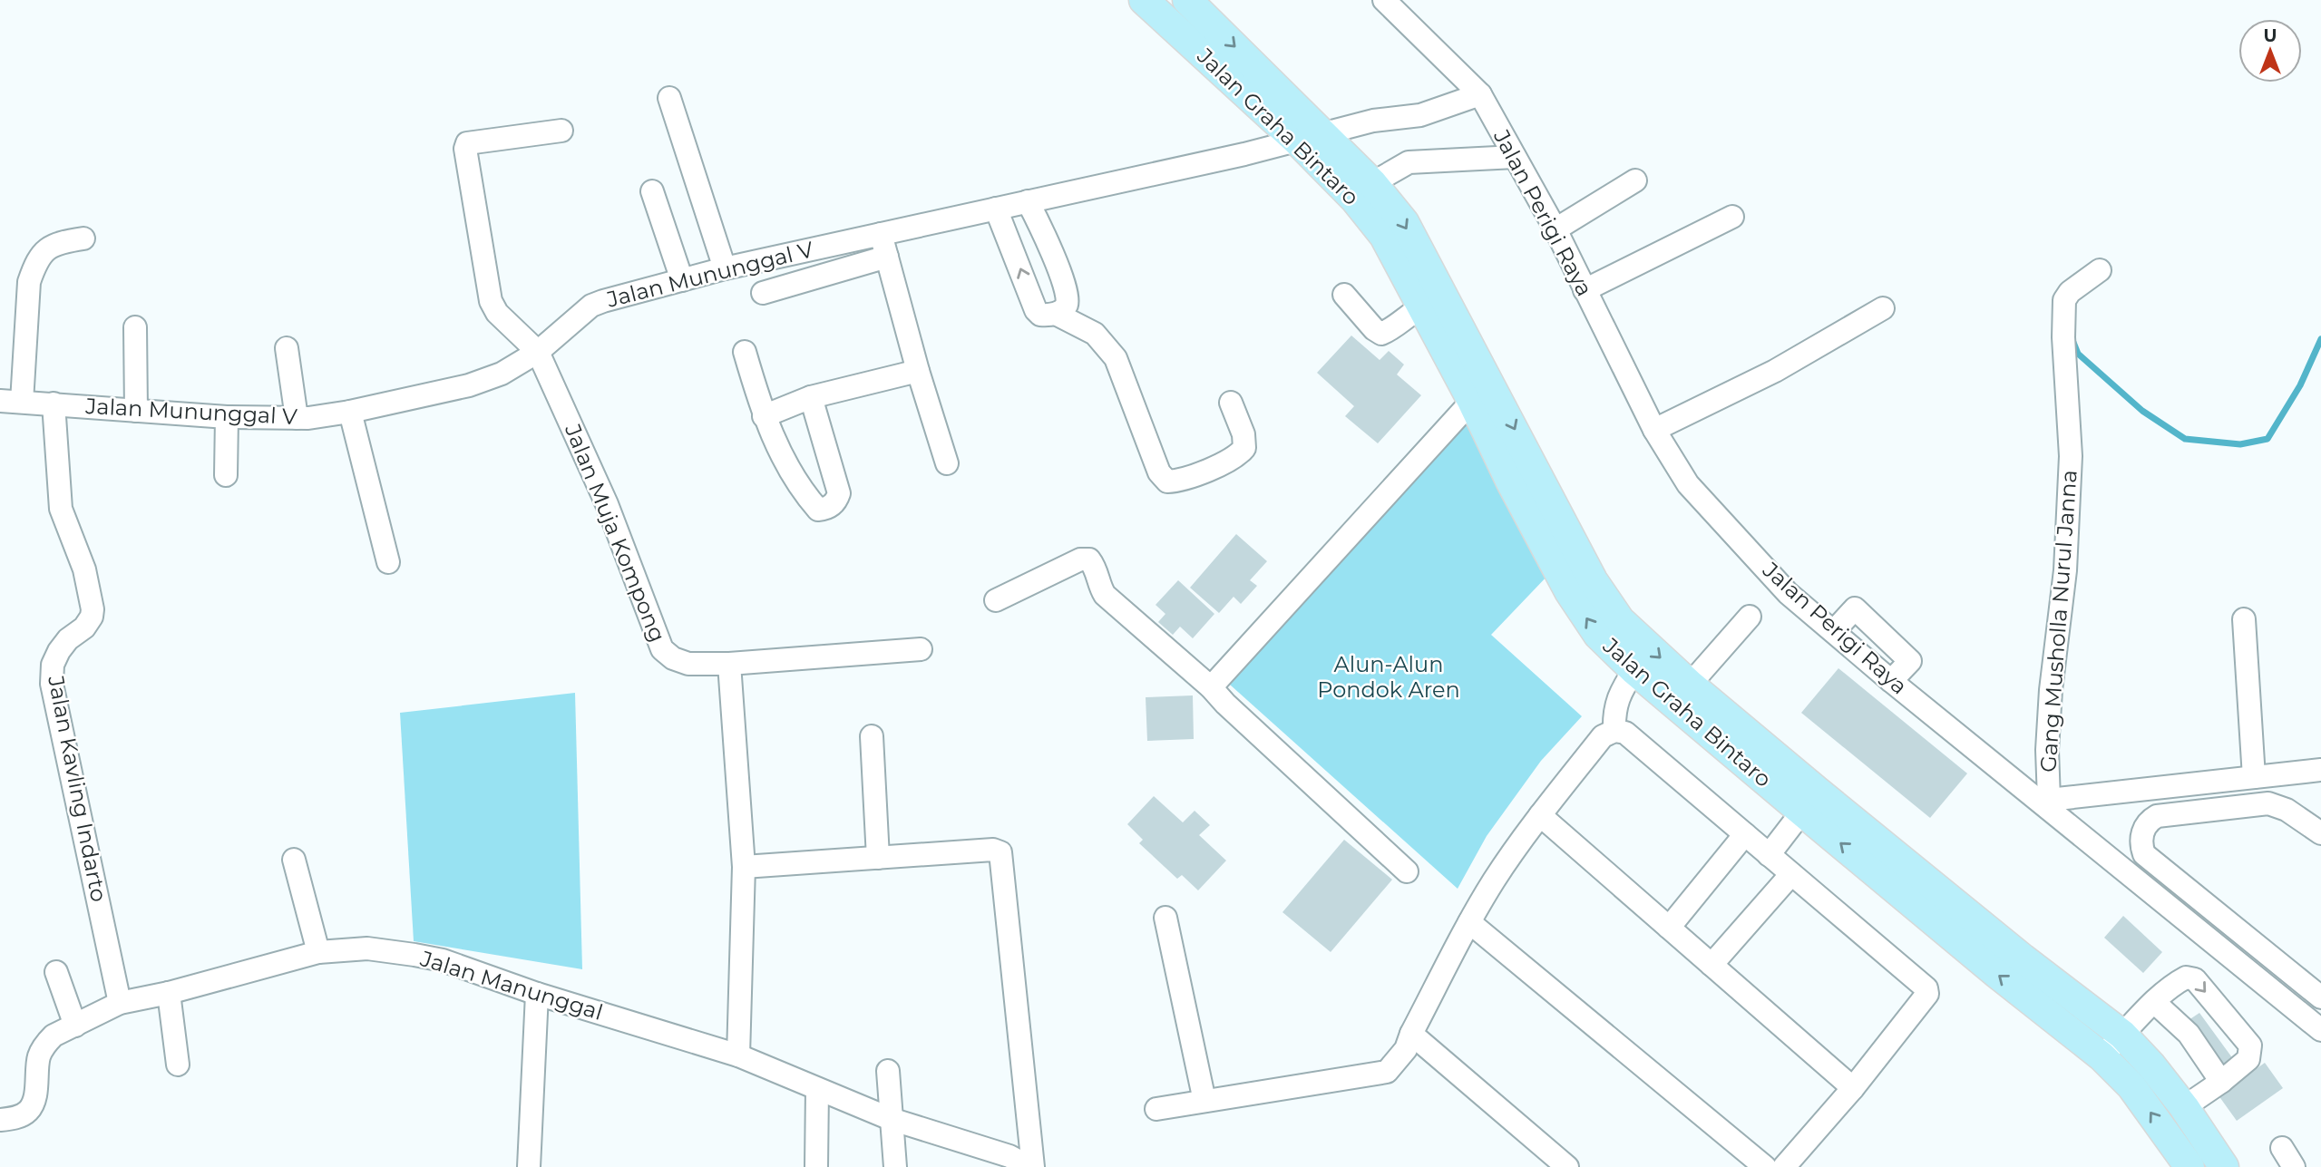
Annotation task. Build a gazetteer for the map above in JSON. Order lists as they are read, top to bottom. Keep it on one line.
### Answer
{"streets":{"main road":["Jalan Graha Bintaro"],"street":["Jalan Perigi Raya","Jalan Mununggal V","Jalan Muja Kompong","Gang Musholla Nurul Janna","Jalan Kavling Indarto","Jalan Manunggal"]},"crossings":[["Jalan Graha Bintaro","Jalan Mununggal V"],["Jalan Perigi Raya","Jalan Mununggal V"],["Jalan Perigi Raya","Gang Musholla Nurul Janna"],["Jalan Mununggal V","Jalan Muja Kompong"],["Jalan Mununggal V","Jalan Kavling Indarto"],["Jalan Kavling Indarto","Jalan Manunggal"]],"parks":["Alun-Alun Pondok Aren"],"north":"top"}
